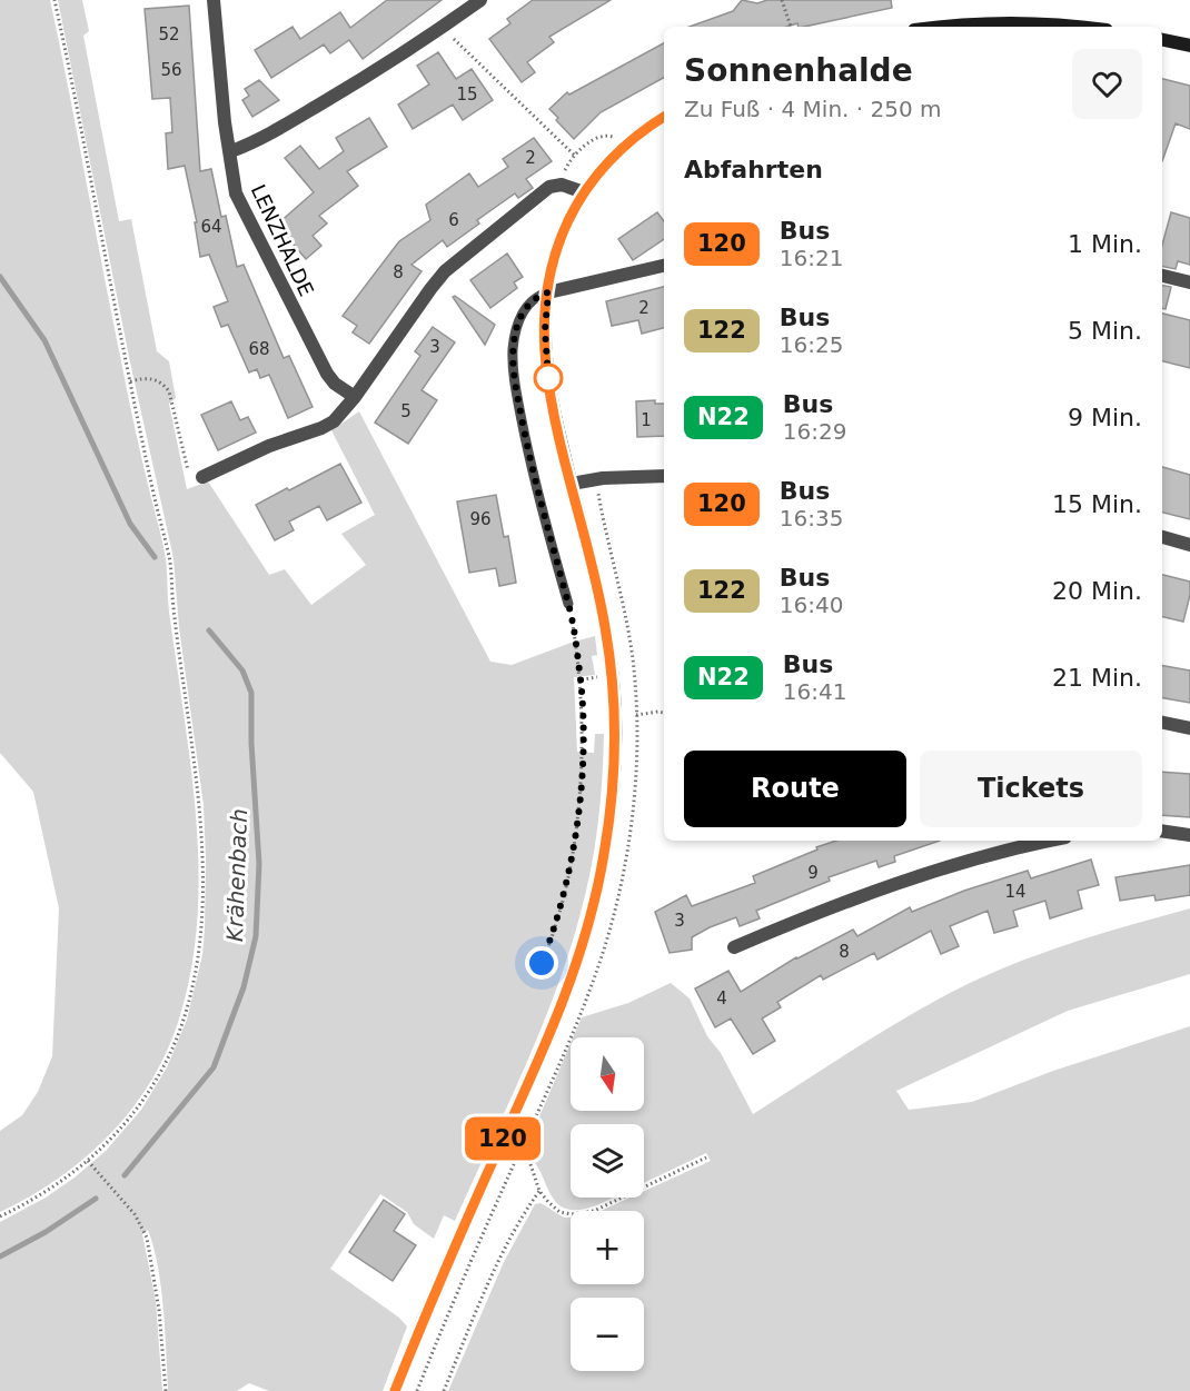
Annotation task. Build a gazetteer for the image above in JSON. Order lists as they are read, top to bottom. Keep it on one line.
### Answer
{"streets":{"street":["LENZHALDE"]},"water":["Krähenbach"],"lines":["bus line 120"],"house_numbers":["52","56","15","2","6","64","8","2","3","68","5","1","96","9","14","3","8","4"],"north":"bottom","page":{"on_map":"120","heading":[["Sonnenhalde","Zu Fuß · 4 Min. · 250 m"],"Abfahrten"],"list":[{"mark":"120","name":"Bus","note":"16:21","value":"1 Min."},{"mark":"122","name":"Bus","note":"16:25","value":"5 Min."},{"mark":"N22","name":"Bus","note":"16:29","value":"9 Min."},{"mark":"120","name":"Bus","note":"16:35","value":"15 Min."},{"mark":"122","name":"Bus","note":"16:40","value":"20 Min."},{"mark":"N22","name":"Bus","note":"16:41","value":"21 Min."}],"buttons":["Route","Tickets"],"map_buttons":["+","−"]}}
